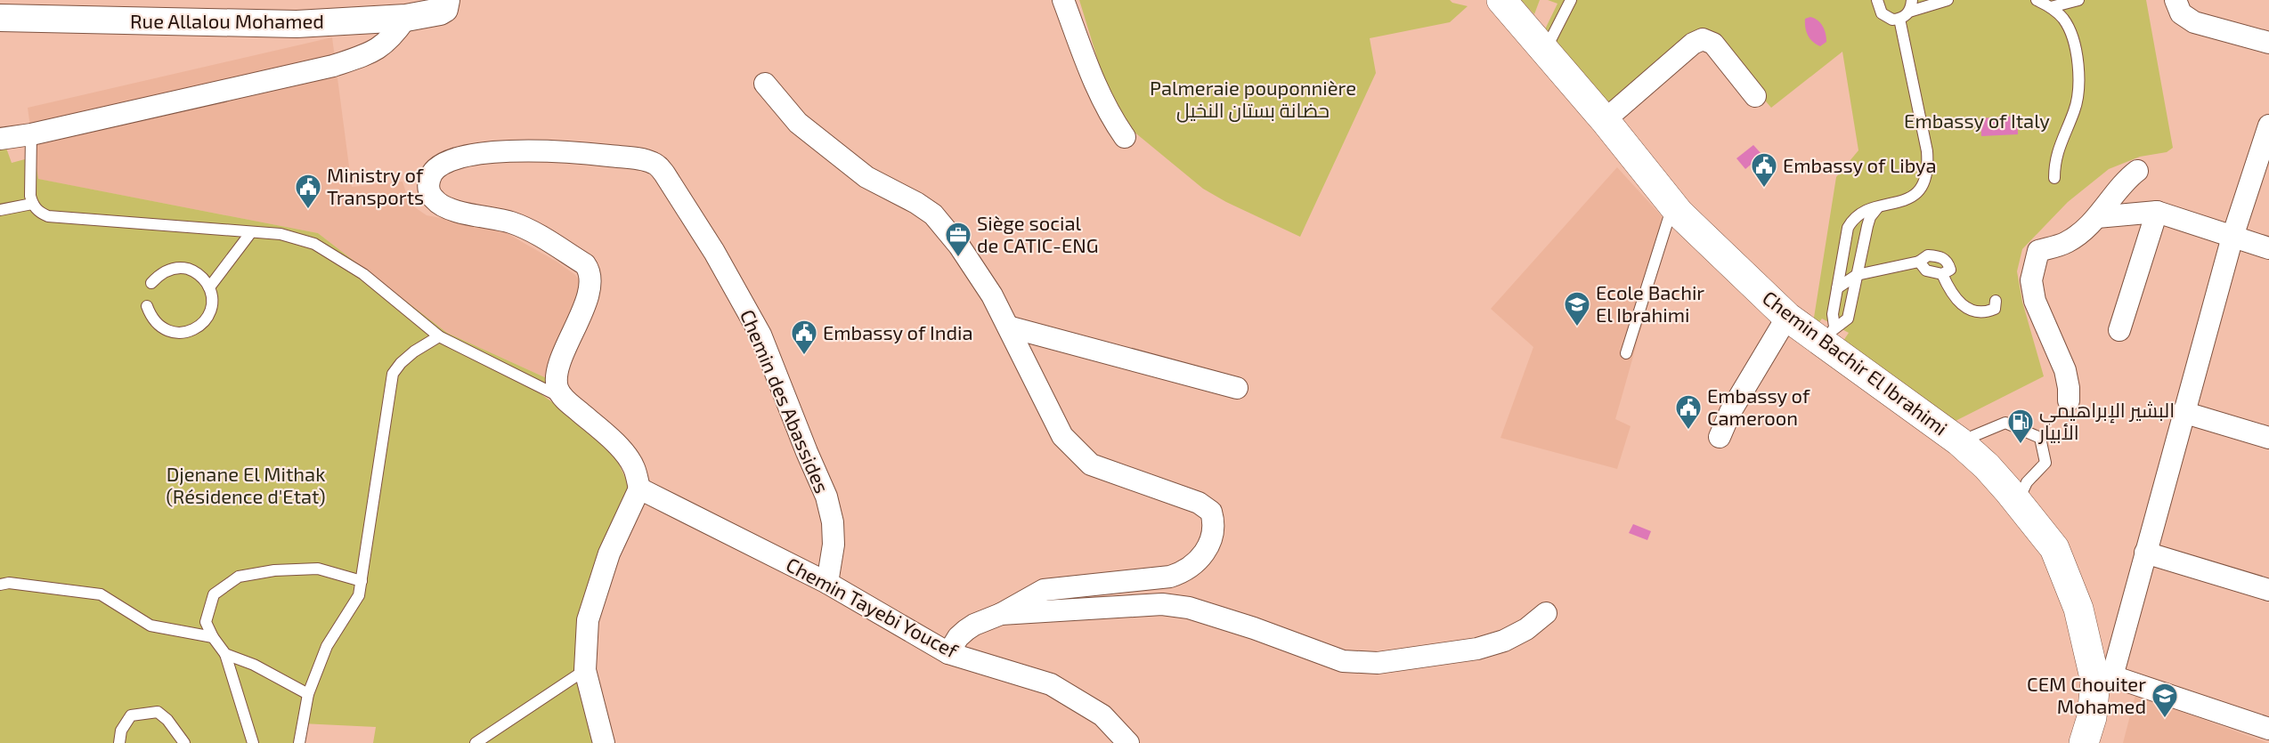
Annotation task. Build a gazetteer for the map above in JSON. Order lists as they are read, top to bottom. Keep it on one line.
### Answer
{"streets":{"main road":["Chemin Bachir El Ibrahimi"],"street":["Rue Allalou Mohamed","Chemin des Abassides","Chemin Tayebi Youcef"]},"crossings":[["Chemin des Abassides","Chemin Tayebi Youcef"]],"parks":["Palmeraie pouponnière حضانة بستان النخيل","Embassy of Italy","Djenane El Mithak (Résidence d'Etat)"],"places":{"public building":["Embassy of Libya","Ministry of Transports","Embassy of India","Embassy of Cameroon"],"office":["Siège social de CATIC-ENG"],"school or university":["Ecole Bachir El Ibrahimi","CEM Chouiter Mohamed"],"fuel station":["البشير الإبراهيمي الأبيار"]}}
